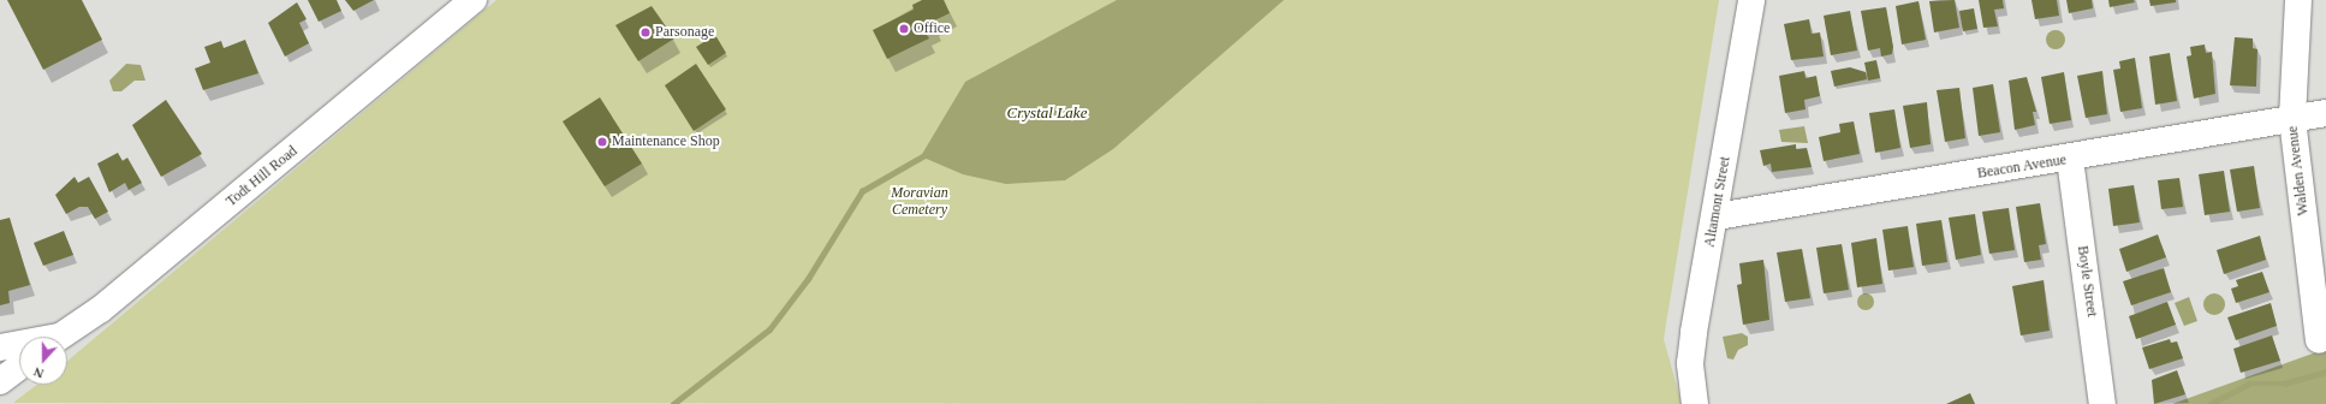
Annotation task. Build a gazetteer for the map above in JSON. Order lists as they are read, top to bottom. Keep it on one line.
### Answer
{"streets":{"street":["Beacon Avenue","Walden Avenue","Todt Hill Road","Altamont Street","Boyle Street"]},"crossings":[["Beacon Avenue","Walden Avenue"],["Beacon Avenue","Altamont Street"],["Beacon Avenue","Boyle Street"]],"water":["Crystal Lake"],"parks":["Moravian Cemetery"],"places":["Office","Parsonage","Maintenance Shop"],"north":"bottom"}
